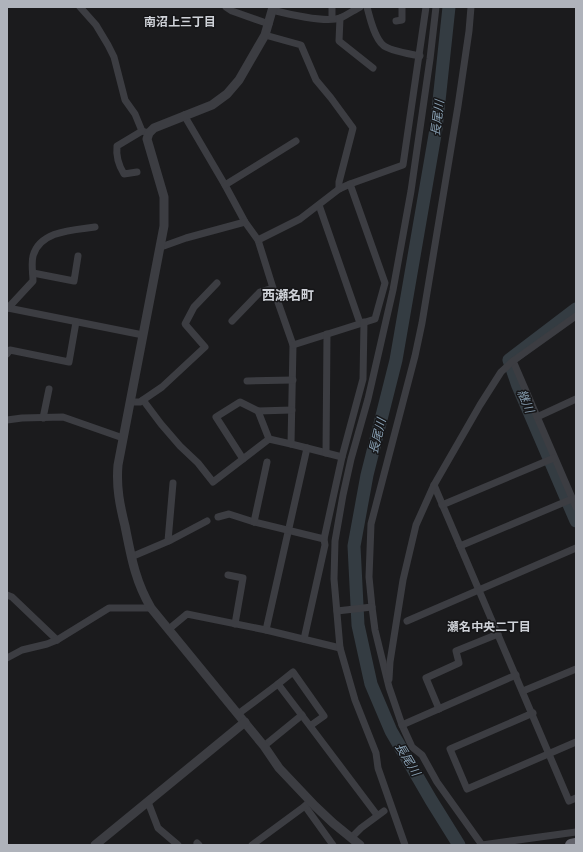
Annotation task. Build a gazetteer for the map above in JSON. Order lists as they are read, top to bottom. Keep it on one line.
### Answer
{"districts":["南沼上三丁目","西瀬名町","瀬名中央二丁目"],"water":["長尾川","継川"]}
